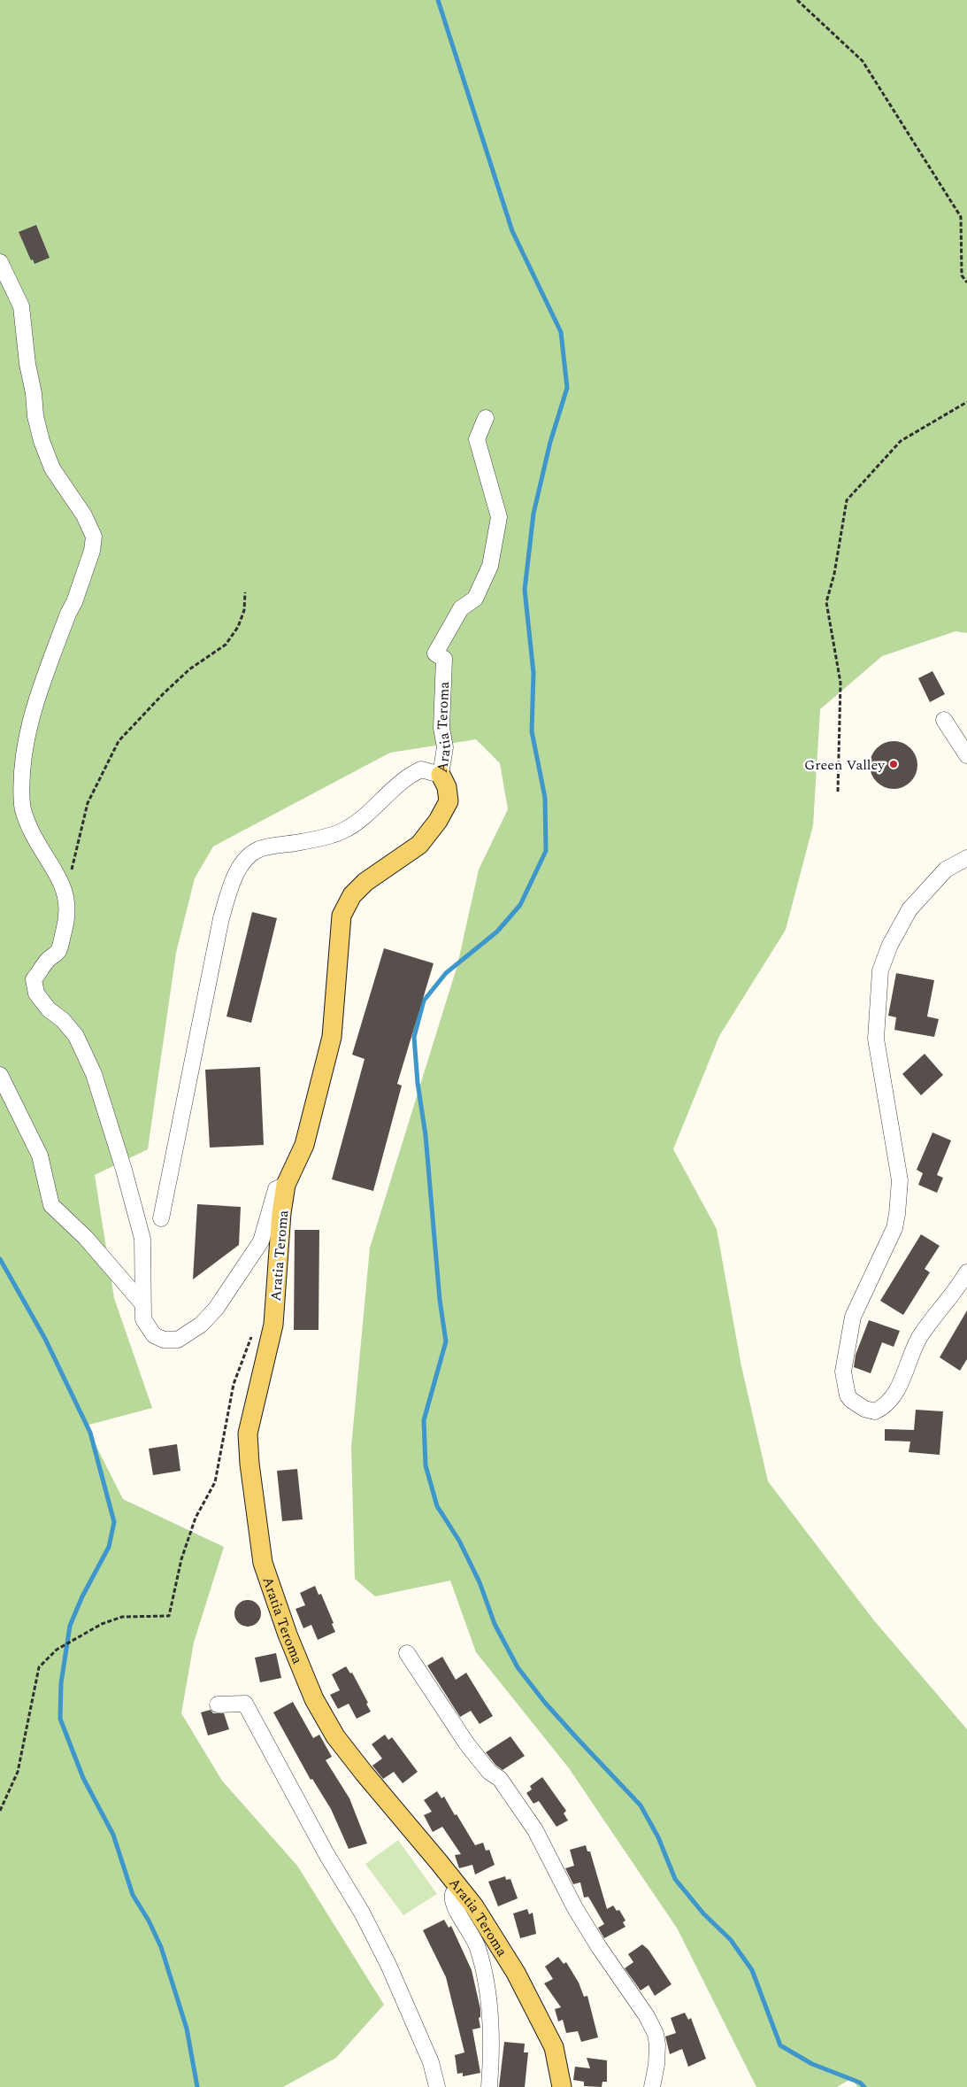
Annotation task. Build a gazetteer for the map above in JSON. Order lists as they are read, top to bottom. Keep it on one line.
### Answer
{"streets":{"main road":["Aratia Teroma"]},"places":["Green Valley"]}
